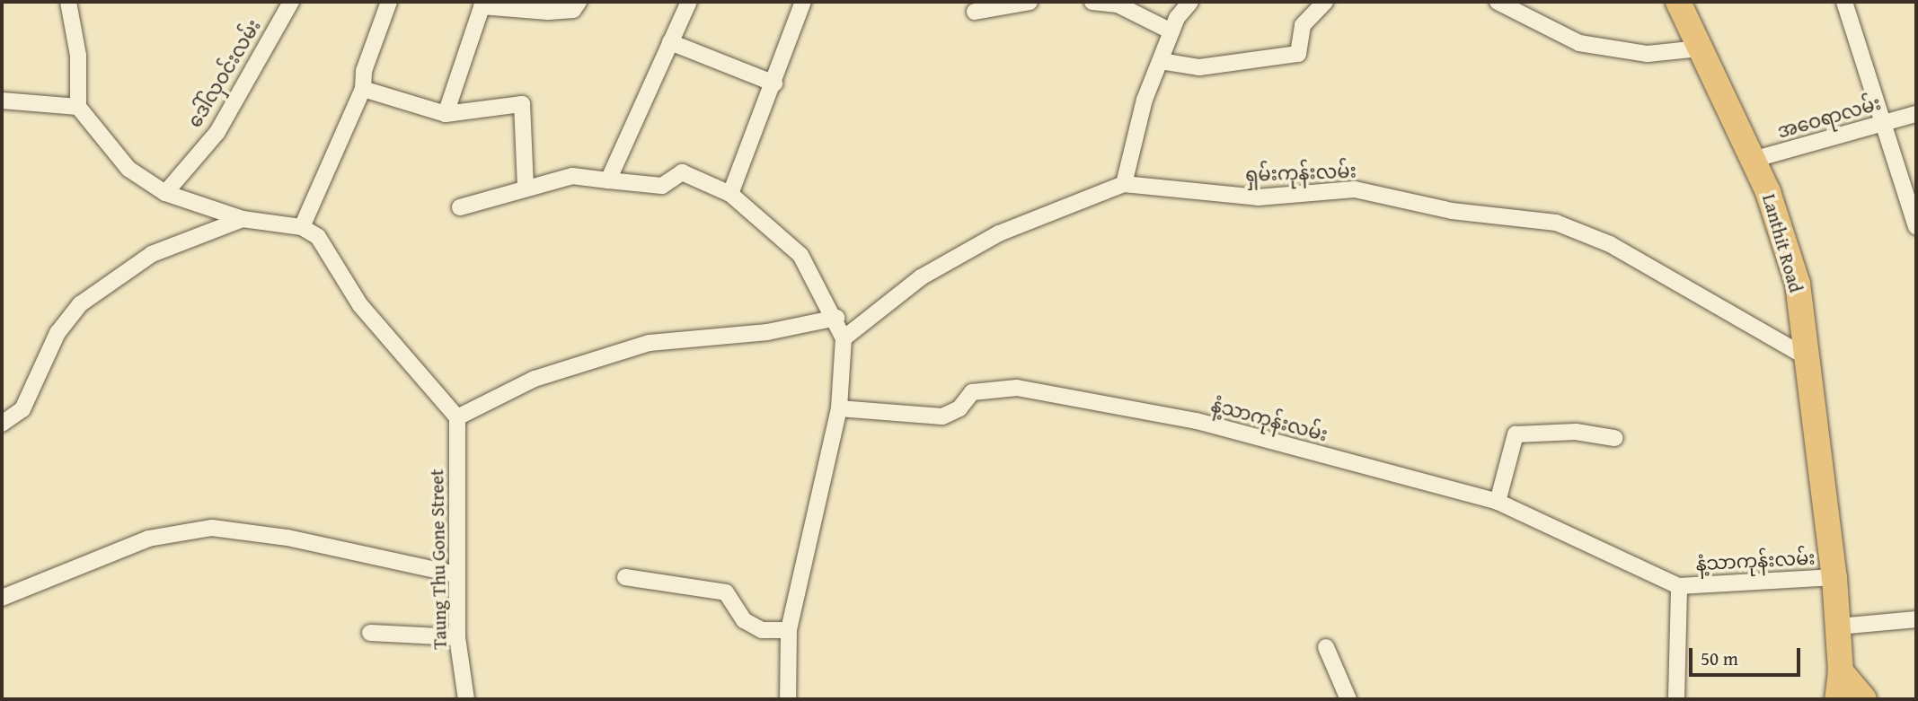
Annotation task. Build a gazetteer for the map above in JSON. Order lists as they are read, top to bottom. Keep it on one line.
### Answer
{"streets":{"main road":["Lanthit Road"],"street":["ဒေါ်လှဝင်းလမ်း","အဝေရာလမ်း","ရှမ်းကုန်းလမ်း","နံ့သာကုန်းလမ်း","Taung Thu Gone Street"]},"crossings":[["အဝေရာလမ်း","Lanthit Road"],["ရှမ်းကုန်းလမ်း","Lanthit Road"],["Lanthit Road","နံ့သာကုန်းလမ်း"]],"scale_bar":"50 m"}
